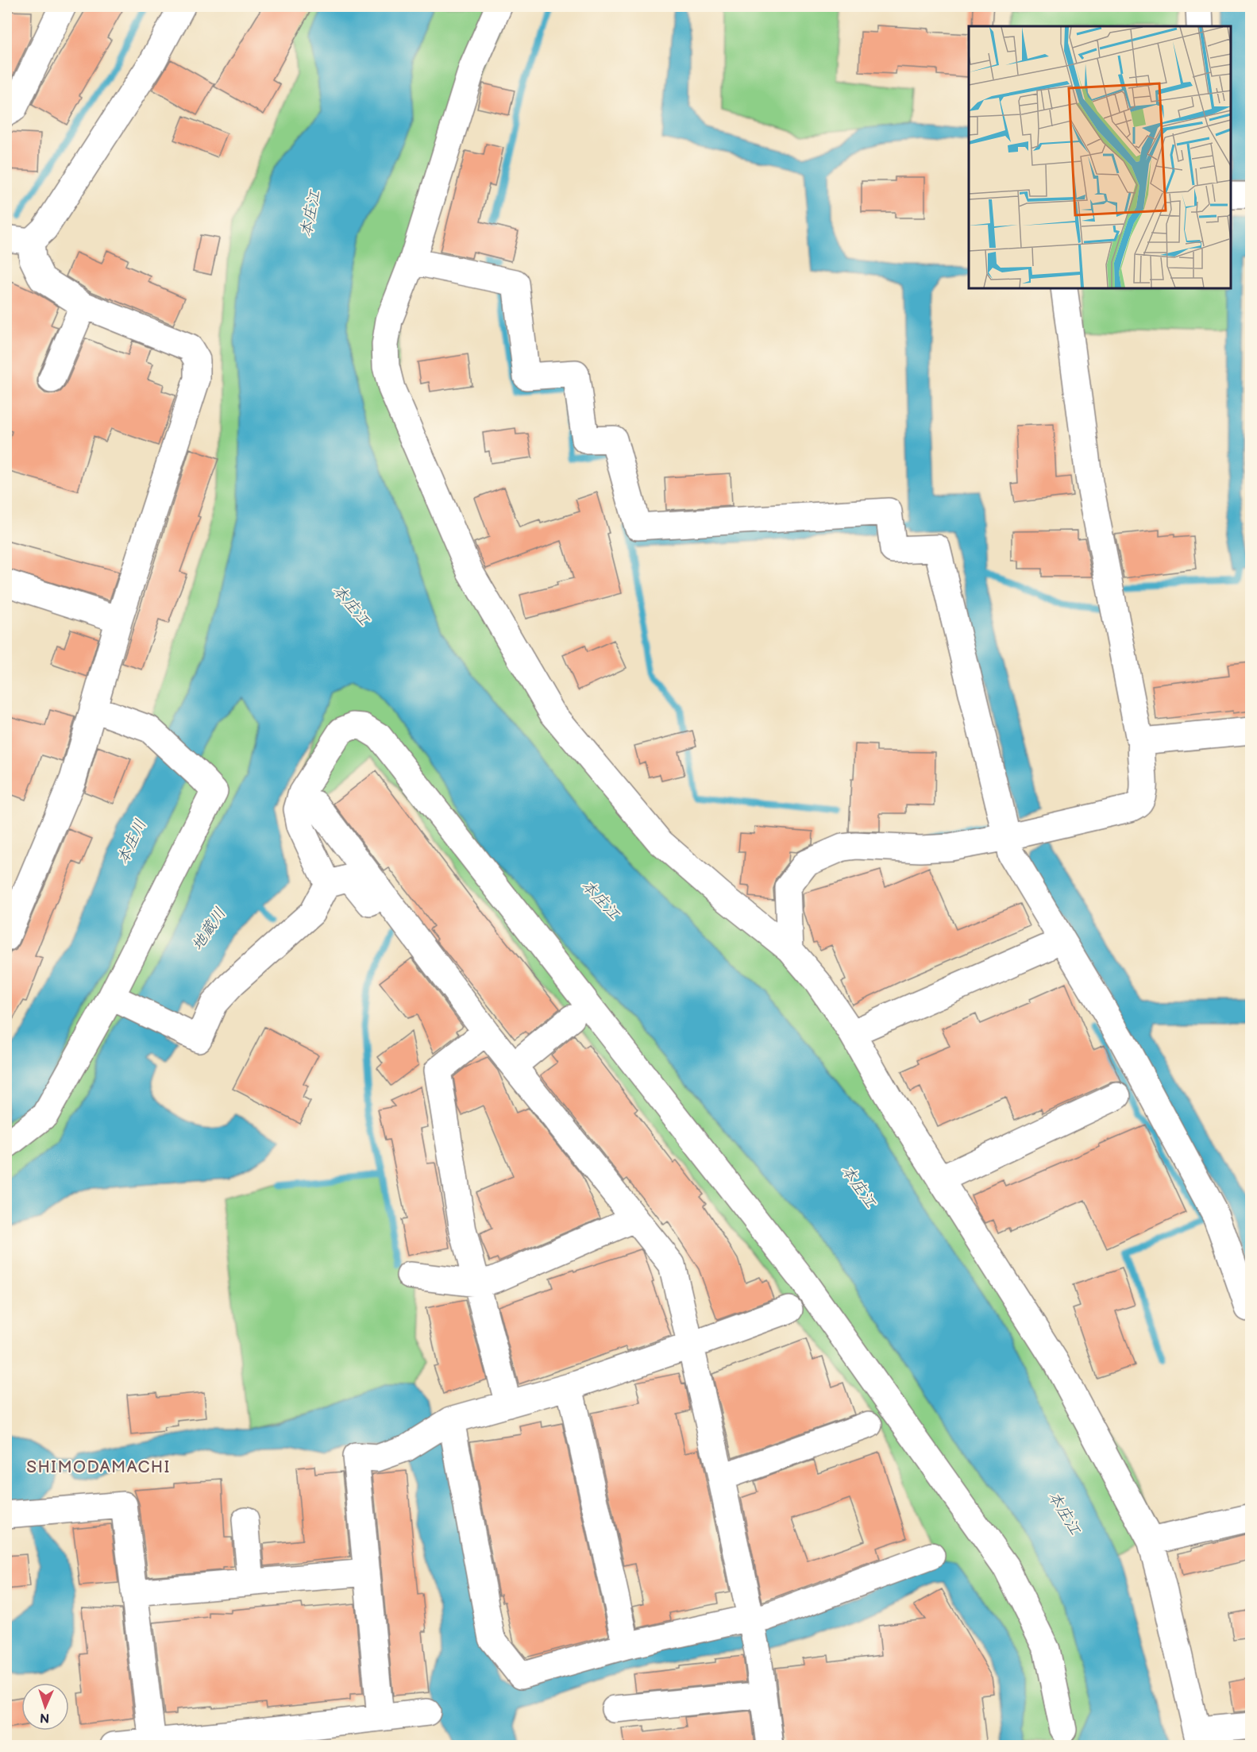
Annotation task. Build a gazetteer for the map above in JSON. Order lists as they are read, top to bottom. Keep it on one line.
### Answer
{"districts":["SHIMODAMACHI"],"water":["本庄江","本庄川","地蔵川"],"north":"bottom"}
